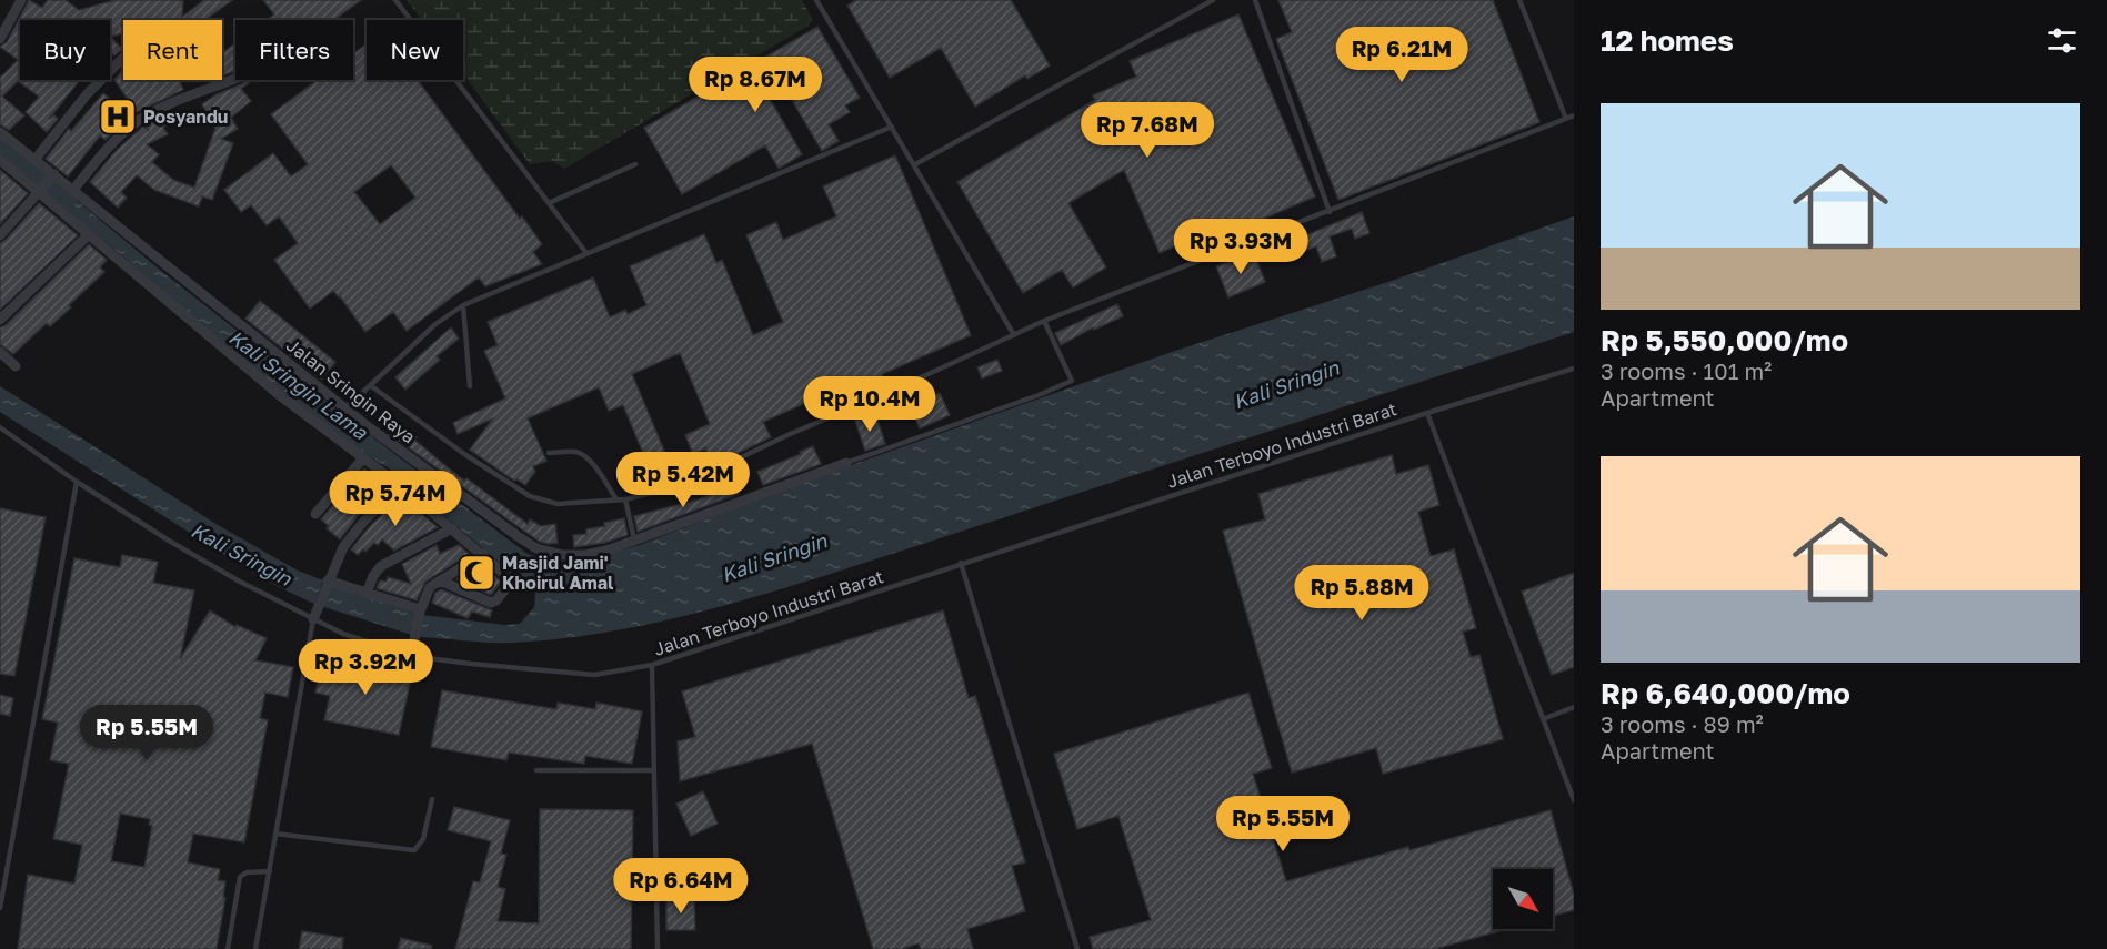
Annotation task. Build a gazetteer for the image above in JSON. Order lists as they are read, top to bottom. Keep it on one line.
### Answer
{"streets":{"street":["Jalan Sringin Raya"],"lane":["Jalan Terboyo Industri Barat"]},"water":["Kali Sringin Lama","Kali Sringin"],"places":{"hospital":["Posyandu"],"mosque":["Masjid Jami' Khoirul Amal"]},"north":"bottom right","page":{"heading":"12 homes","chip":["Buy","Rent","Filters","New"],"price":["Rp 6.21M","Rp 8.67M","Rp 7.68M","Rp 3.93M","Rp 10.4M","Rp 5.42M","Rp 5.74M","Rp 5.88M","Rp 3.92M","Rp 5.55M","Rp 5.55M","Rp 6.64M"],"list":[{"name":"Rp 5,550,000/mo","note":"3 rooms · 101 m² · Apartment"},{"name":"Rp 6,640,000/mo","note":"3 rooms · 89 m² · Apartment"}]}}
